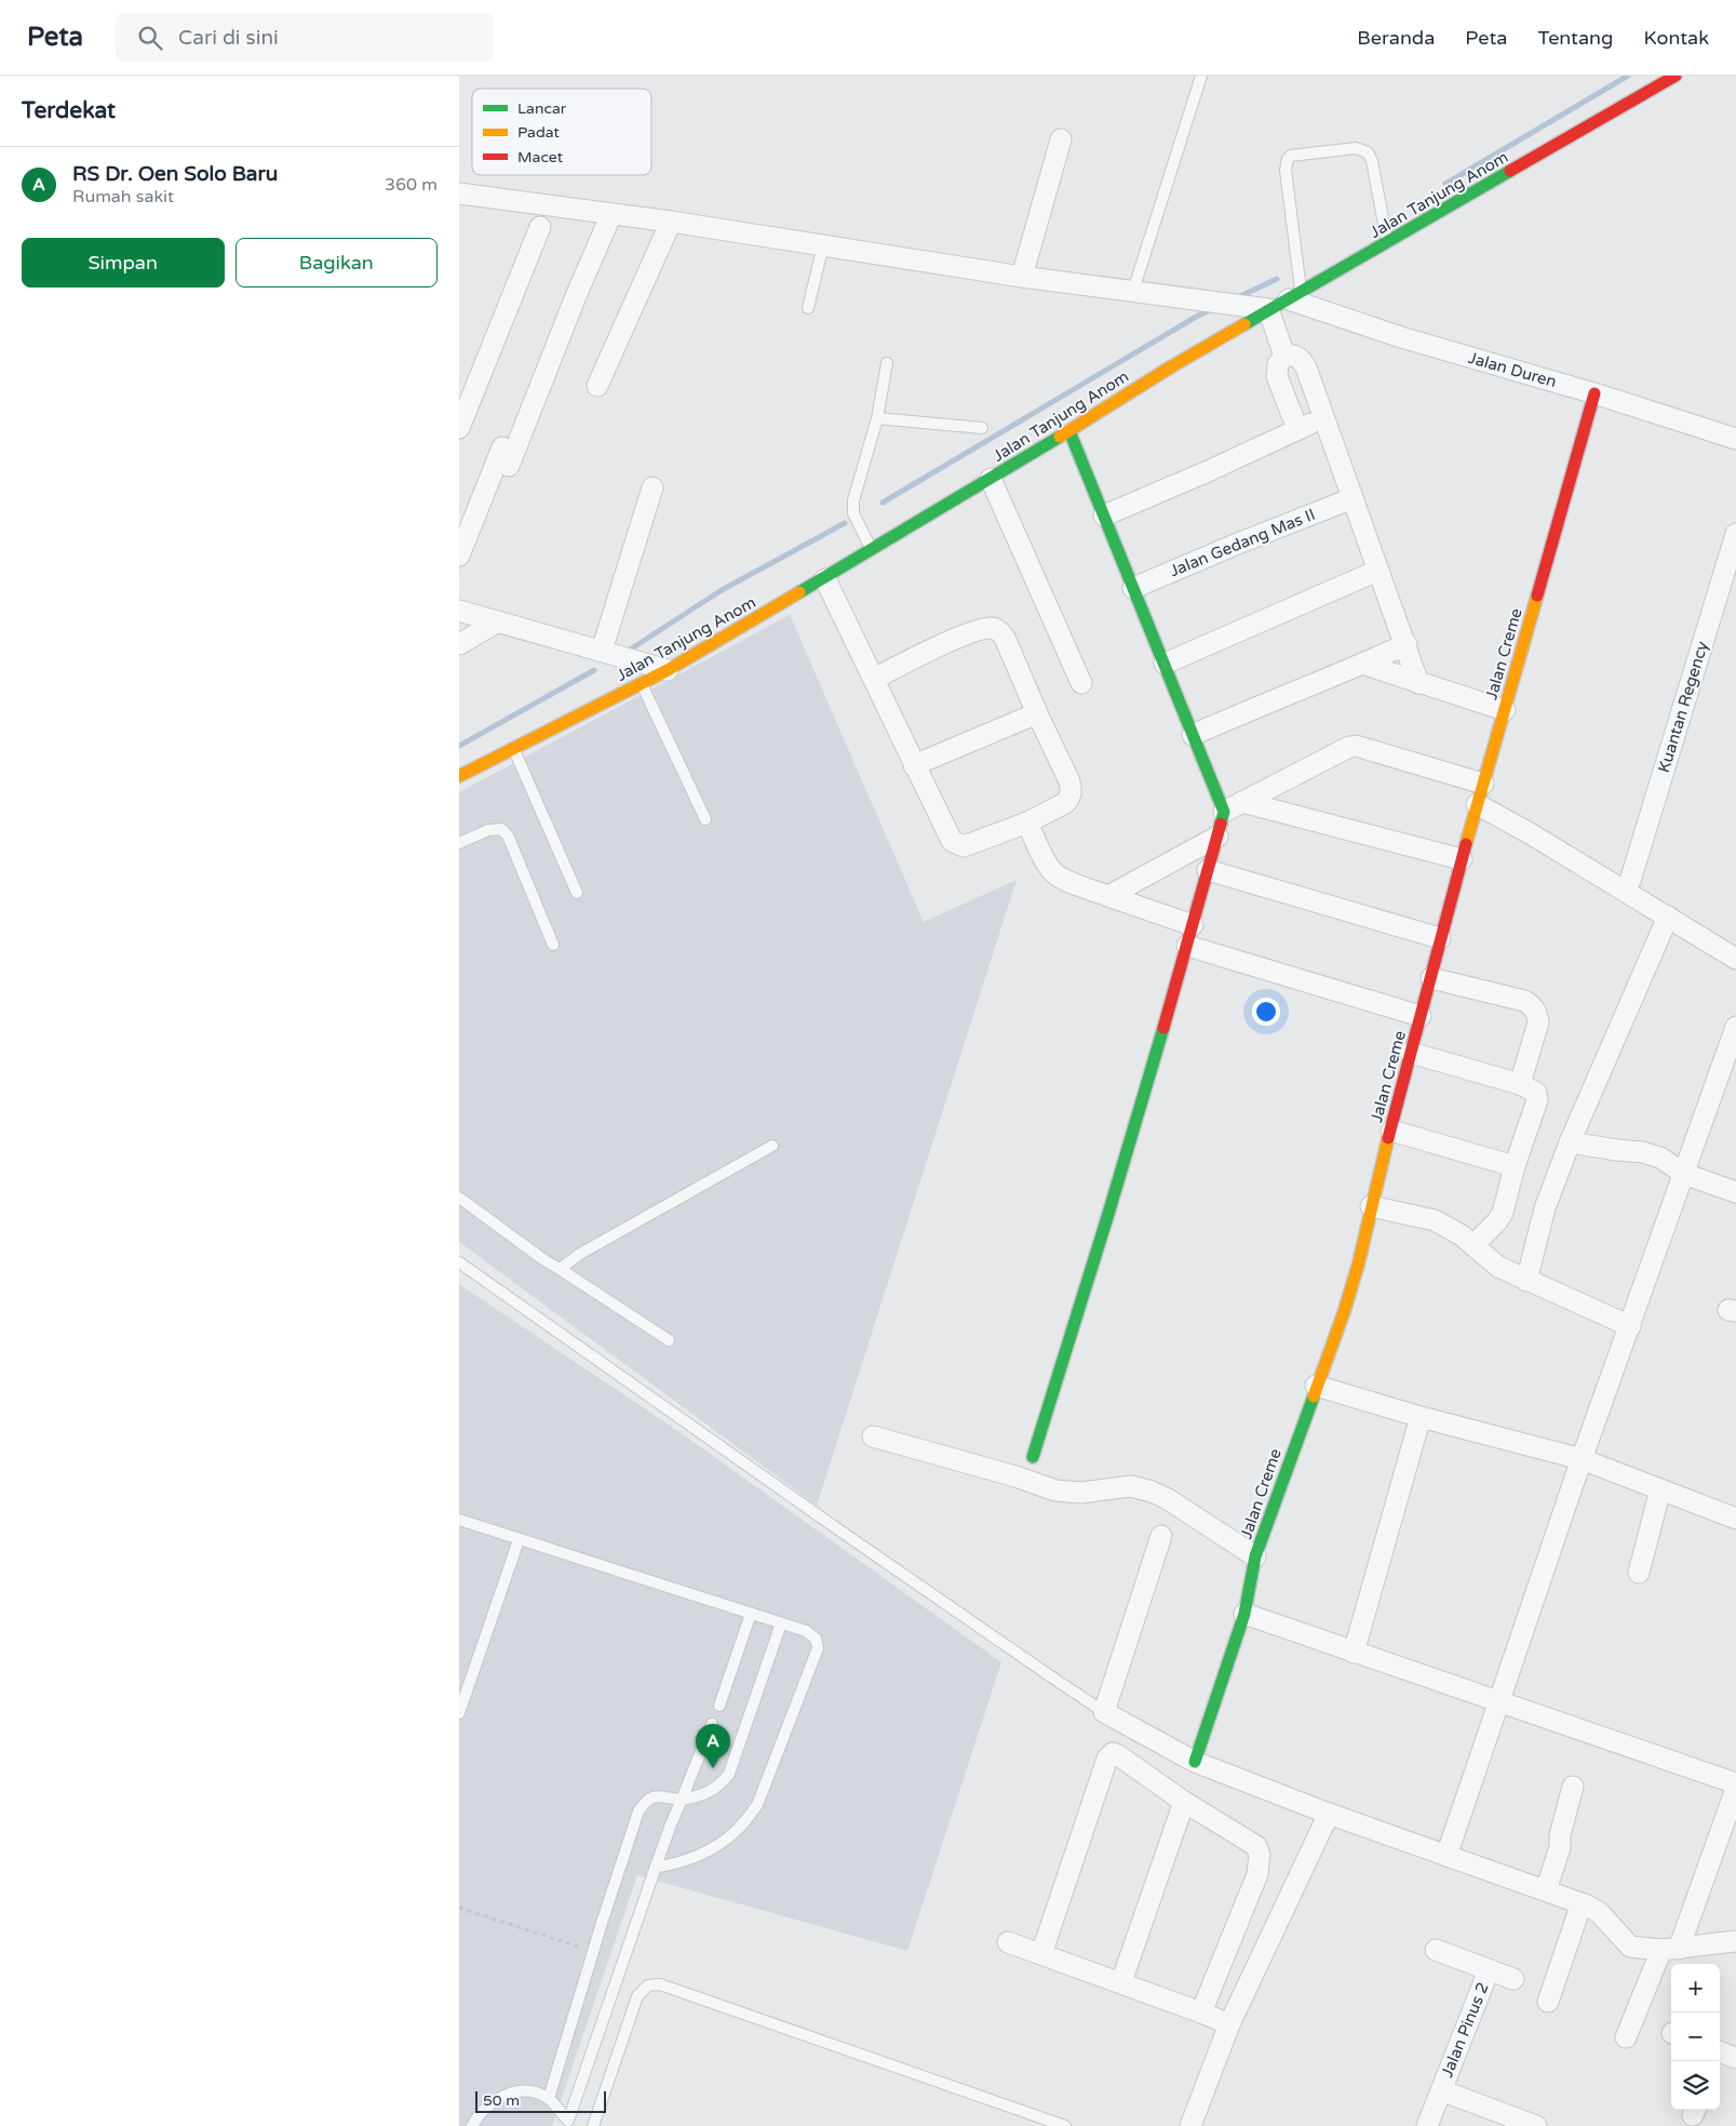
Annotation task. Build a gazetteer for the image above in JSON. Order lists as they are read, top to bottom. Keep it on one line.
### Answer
{"streets":{"street":["Jalan Tanjung Anom","Jalan Duren","Jalan Gedang Mas II","Jalan Creme","Kuantan Regency","Jalan Pinus 2"]},"crossings":[["Jalan Tanjung Anom","Jalan Duren"],["Jalan Duren","Jalan Creme"]],"legend":["Lancar","Padat","Macet"],"scale_bar":"50 m","page":{"header":"Peta","search":"Cari di sini","nav":["Beranda","Peta","Tentang","Kontak"],"heading":"Terdekat","list":[{"mark":"A","name":"RS Dr. Oen Solo Baru","note":"Rumah sakit","value":"360 m"}],"buttons":["Simpan","Bagikan"],"pins":"A","map_buttons":["+","−"],"scale":"50 m"}}
